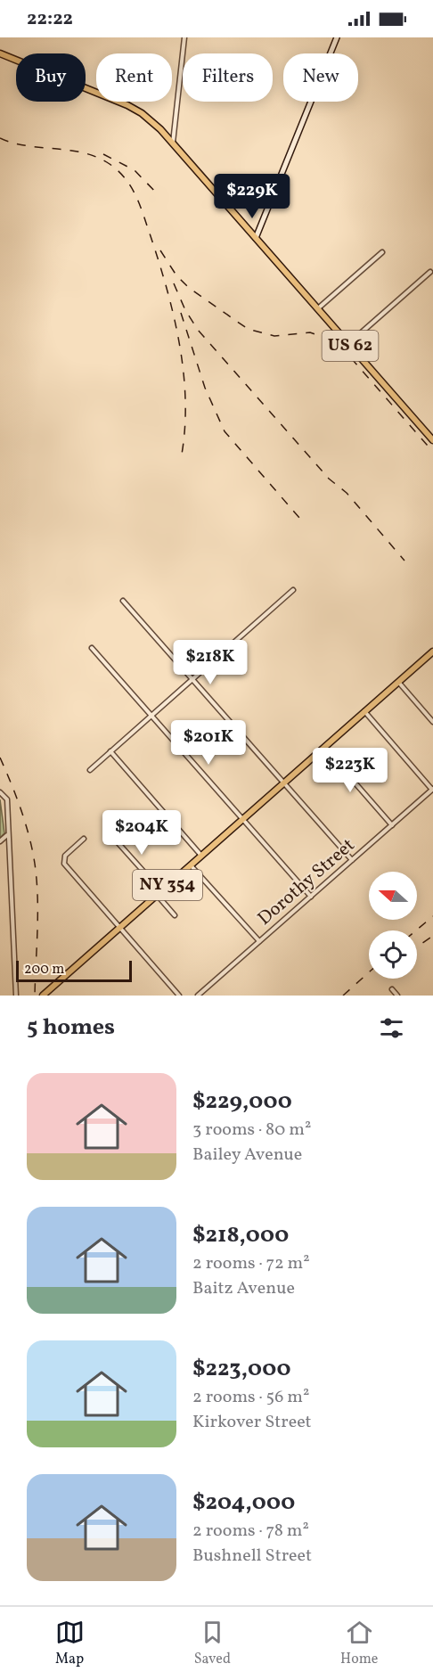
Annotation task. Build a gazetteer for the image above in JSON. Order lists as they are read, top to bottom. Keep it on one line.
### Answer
{"streets":{"main road":["US 62","NY 354"],"street":["Dorothy Street"]},"scale_bar":"200 m","north":"left","page":{"status":"22:22","chip":["Buy","Rent","Filters","New"],"price":["$229K","$218K","$201K","$223K","$204K"],"scale":"200 m","heading":"5 homes","list":[{"name":"$229,000","note":"3 rooms · 80 m² · Bailey Avenue"},{"name":"$218,000","note":"2 rooms · 72 m² · Baitz Avenue"},{"name":"$223,000","note":"2 rooms · 56 m² · Kirkover Street"},{"name":"$204,000","note":"2 rooms · 78 m² · Bushnell Street"}],"tabs":["Map","Saved","Home"]}}
